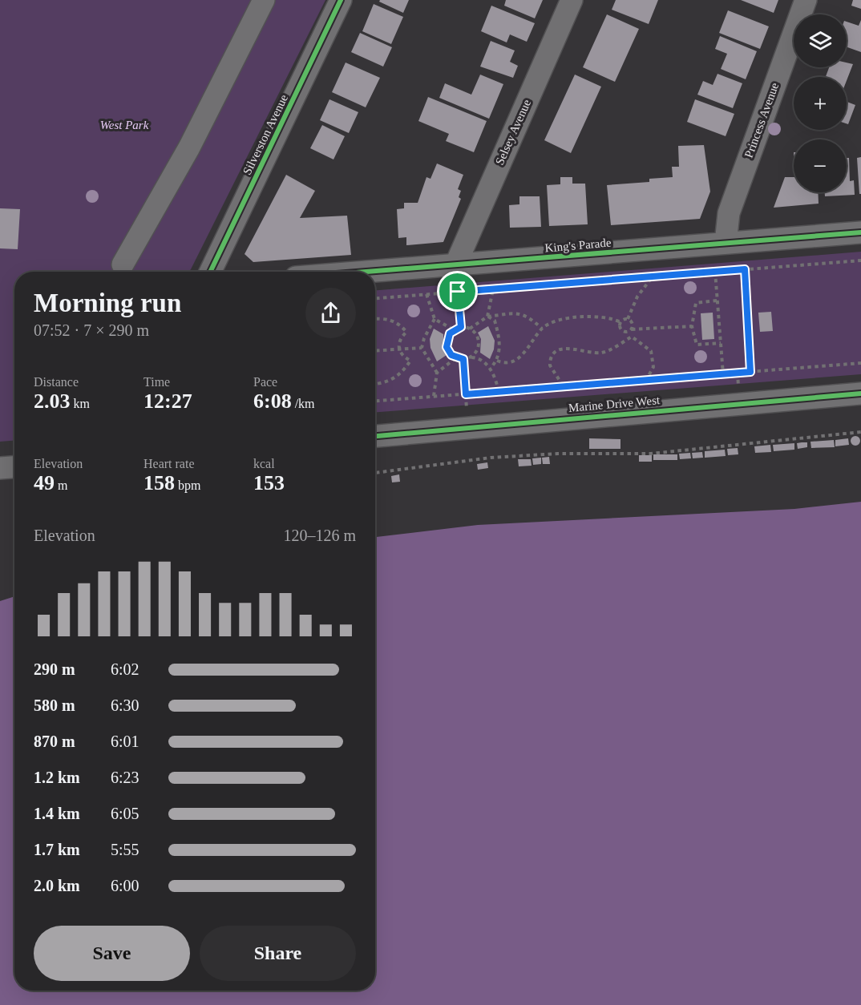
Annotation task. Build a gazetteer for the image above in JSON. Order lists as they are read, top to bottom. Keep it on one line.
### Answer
{"streets":{"street":["Princess Avenue","Selsey Avenue","Silverston Avenue","King's Parade","Marine Drive West"]},"crossings":[["Princess Avenue","King's Parade"],["Selsey Avenue","King's Parade"]],"parks":["West Park"],"page":{"map_buttons":["+","−"],"heading":["Morning run","07:52 · 7 × 290 m"],"stats":[["Distance","2.03 km"],["Time","12:27"],["Pace","6:08 /km"],["Elevation","49 m"],["Heart rate","158 bpm"],["kcal","153"]],"chart":["Elevation","120–126 m"],"list":[{"name":"290 m","note":"6:02"},{"name":"580 m","note":"6:30"},{"name":"870 m","note":"6:01"},{"name":"1.2 km","note":"6:23"},{"name":"1.4 km","note":"6:05"},{"name":"1.7 km","note":"5:55"},{"name":"2.0 km","note":"6:00"}],"buttons":["Save","Share"]}}
